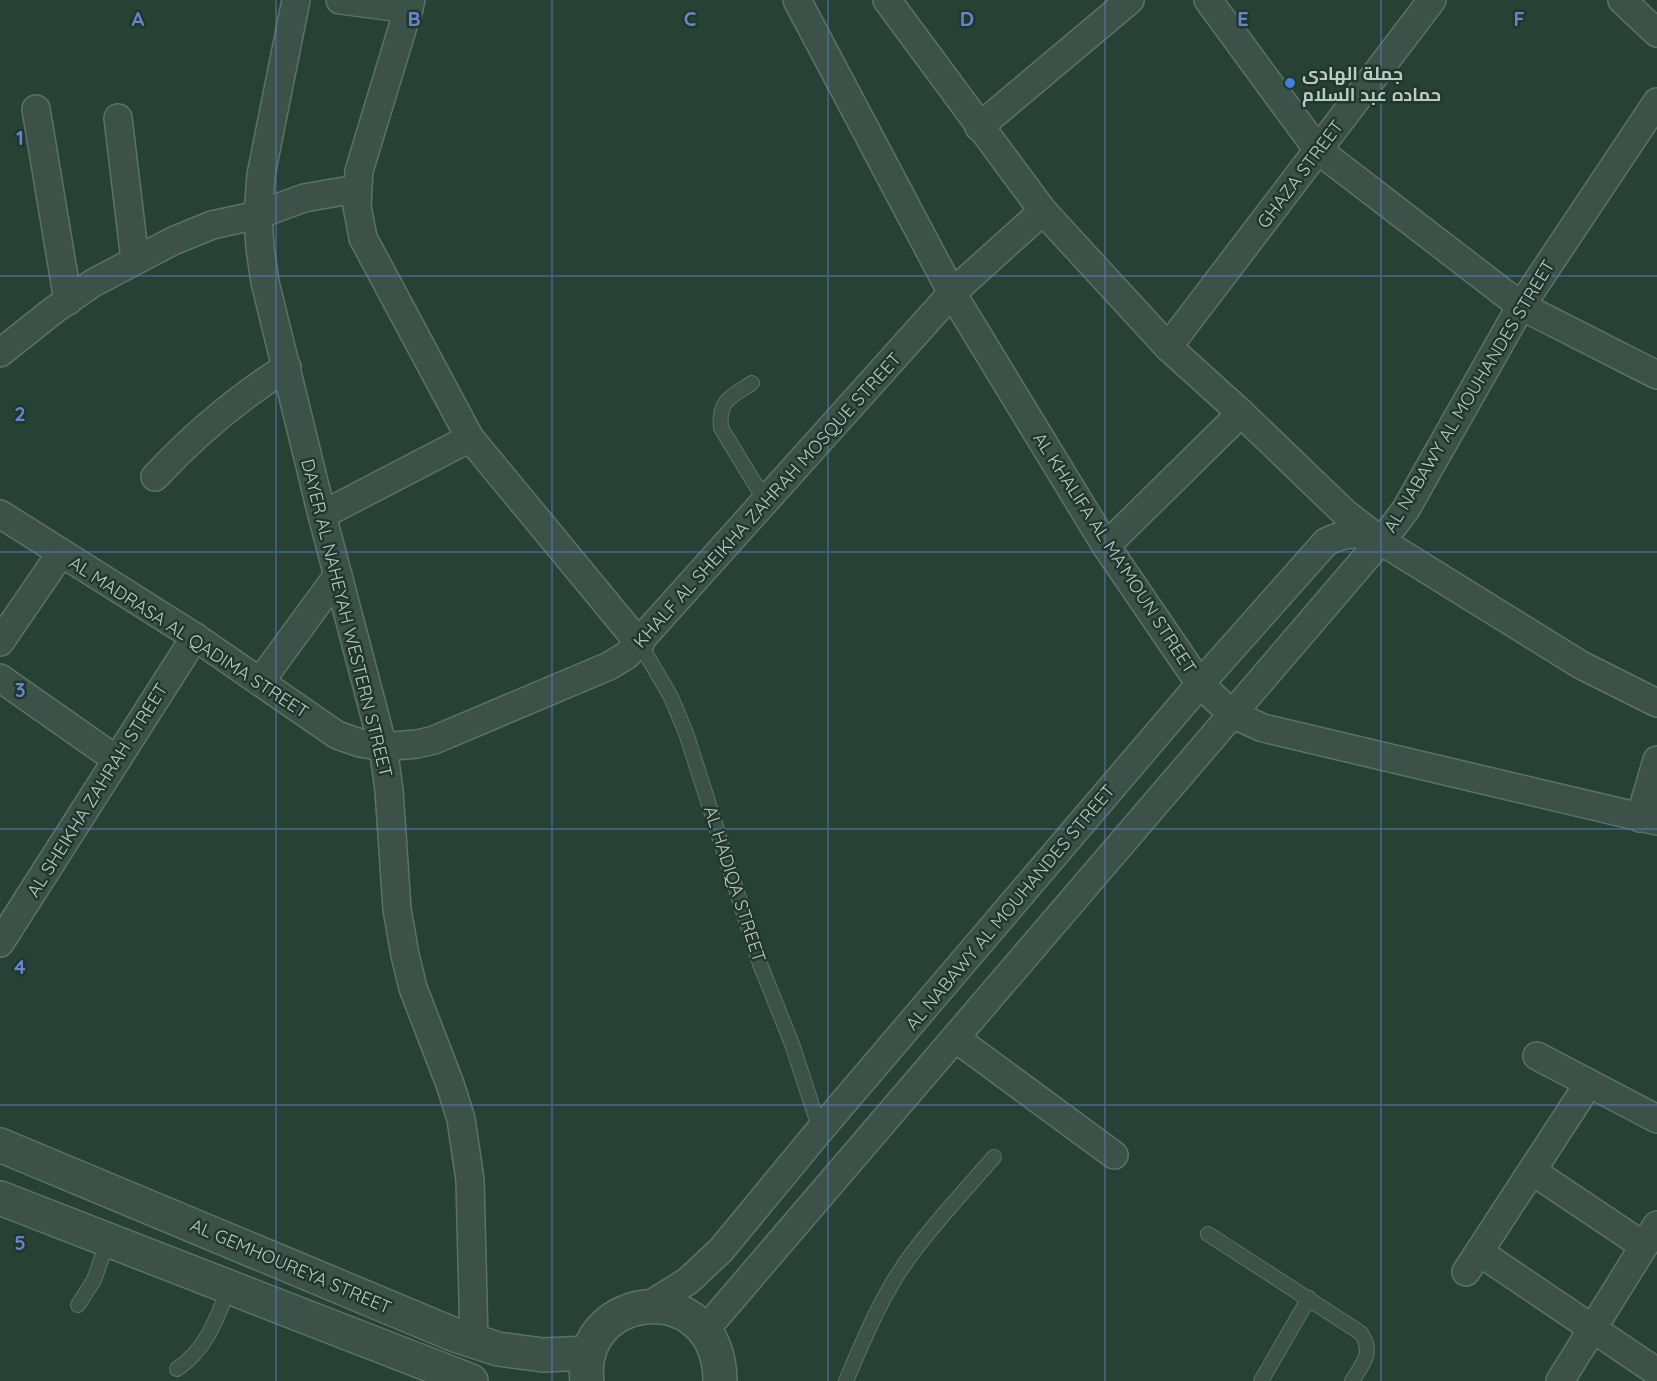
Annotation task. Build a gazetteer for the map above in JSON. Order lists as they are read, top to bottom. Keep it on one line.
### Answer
{"streets":{"street":["GHAZA STREET","AL NABAWY AL MOUHANDES STREET","KHALF AL SHEIKHA ZAHRAH MOSQUE STREET","AL KHALIFA AL MA'MOUN STREET","DAYER AL NAHEYAH WESTERN STREET","AL MADRASA AL QADIMA STREET","AL SHEIKHA ZAHRAH STREET","AL GEMHOUREYA STREET"],"lane":["AL HADIQA STREET"]},"crossings":[["AL NABAWY AL MOUHANDES STREET","AL KHALIFA AL MA'MOUN STREET"],["AL NABAWY AL MOUHANDES STREET","AL HADIQA STREET"],["KHALF AL SHEIKHA ZAHRAH MOSQUE STREET","AL KHALIFA AL MA'MOUN STREET"],["KHALF AL SHEIKHA ZAHRAH MOSQUE STREET","DAYER AL NAHEYAH WESTERN STREET"],["KHALF AL SHEIKHA ZAHRAH MOSQUE STREET","AL MADRASA AL QADIMA STREET"],["KHALF AL SHEIKHA ZAHRAH MOSQUE STREET","AL HADIQA STREET"],["DAYER AL NAHEYAH WESTERN STREET","AL MADRASA AL QADIMA STREET"],["DAYER AL NAHEYAH WESTERN STREET","AL GEMHOUREYA STREET"],["AL MADRASA AL QADIMA STREET","AL SHEIKHA ZAHRAH STREET"]],"places":["جملة الهادى حماده عبد السلام"],"grid":{"columns":["A","B","C","D","E","F"],"rows":["1","2","3","4","5"]}}
